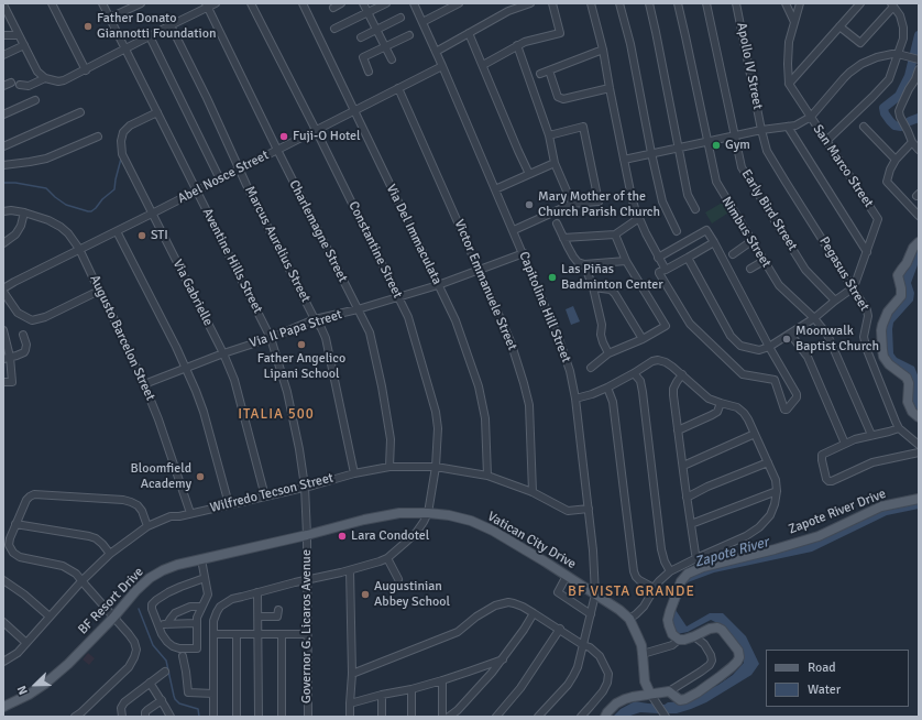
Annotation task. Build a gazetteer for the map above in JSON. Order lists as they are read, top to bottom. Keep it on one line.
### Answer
{"streets":{"main road":["Zapote River Drive","Vatican City Drive","BF Resort Drive"],"street":["Apollo IV Street","San Marco Street","Abel Nosce Street","Early Bird Street","Charlemagne Street","Nimbus Street","Via Del Immaculata","Marcus Aurelius Street","Constantine Street","Aventine Hills Street","Pegasus Street","Victor Emmanuele Street","Via Gabrielle","Capitoline Hill Street","Via Il Papa Street","Augusto Barcelon Street","Wilfredo Tecson Street","Governor G. Licaros Avenue"]},"crossings":[["Apollo IV Street","Pegasus Street"],["San Marco Street","Pegasus Street"],["Abel Nosce Street","Charlemagne Street"],["Abel Nosce Street","Via Del Immaculata"],["Abel Nosce Street","Marcus Aurelius Street"],["Abel Nosce Street","Constantine Street"],["Abel Nosce Street","Aventine Hills Street"],["Abel Nosce Street","Victor Emmanuele Street"],["Abel Nosce Street","Via Gabrielle"],["Abel Nosce Street","Capitoline Hill Street"],["Abel Nosce Street","Augusto Barcelon Street"],["Charlemagne Street","Via Il Papa Street"],["Charlemagne Street","Wilfredo Tecson Street"],["Via Del Immaculata","Via Il Papa Street"],["Via Del Immaculata","Wilfredo Tecson Street"],["Marcus Aurelius Street","Via Il Papa Street"],["Marcus Aurelius Street","Wilfredo Tecson Street"],["Constantine Street","Via Il Papa Street"],["Constantine Street","Wilfredo Tecson Street"],["Constantine Street","Vatican City Drive"],["Aventine Hills Street","Via Gabrielle"],["Aventine Hills Street","Via Il Papa Street"],["Aventine Hills Street","Wilfredo Tecson Street"],["Aventine Hills Street","Vatican City Drive"],["Aventine Hills Street","BF Resort Drive"],["Aventine Hills Street","Governor G. Licaros Avenue"],["Victor Emmanuele Street","Via Il Papa Street"],["Victor Emmanuele Street","Wilfredo Tecson Street"],["Via Gabrielle","Via Il Papa Street"],["Via Gabrielle","Wilfredo Tecson Street"],["Capitoline Hill Street","Via Il Papa Street"],["Capitoline Hill Street","Wilfredo Tecson Street"],["Capitoline Hill Street","Vatican City Drive"],["Via Il Papa Street","Augusto Barcelon Street"],["Augusto Barcelon Street","Wilfredo Tecson Street"],["Vatican City Drive","BF Resort Drive"],["Vatican City Drive","Governor G. Licaros Avenue"],["BF Resort Drive","Governor G. Licaros Avenue"]],"districts":["ITALIA 500","BF VISTA GRANDE"],"water":["Zapote River"],"places":["Father Donato Giannotti Foundation","Fuji-O Hotel","Gym","Mary Mother of the Church Parish Church","STI","Las Piñas Badminton Center","Moonwalk Baptist Church","Father Angelico Lipani School","Bloomfield Academy","Lara Condotel","Augustinian Abbey School"],"legend":["Road","Water"],"north":"bottom left"}
